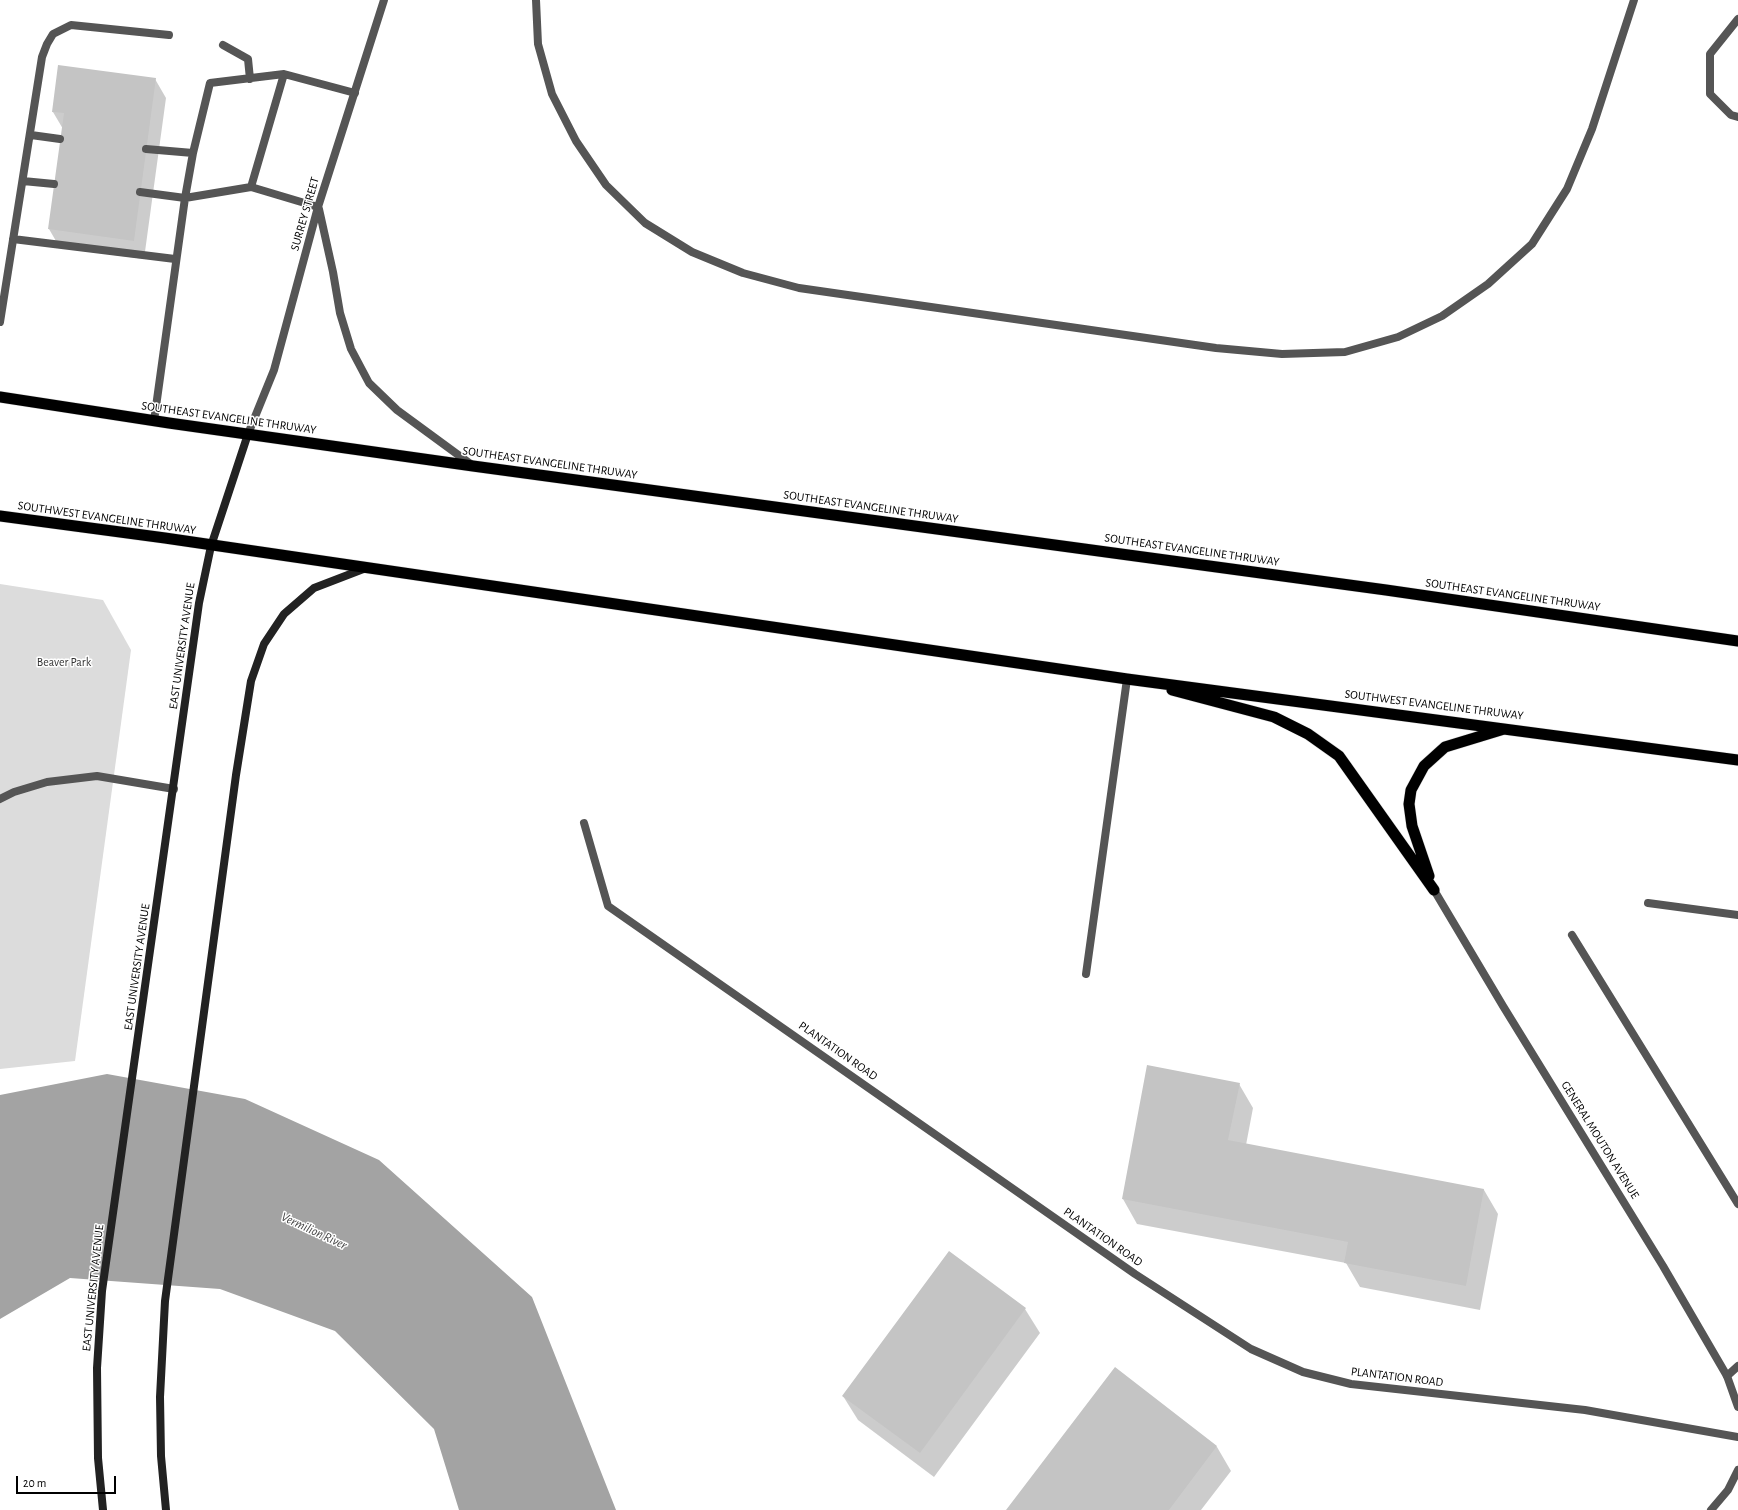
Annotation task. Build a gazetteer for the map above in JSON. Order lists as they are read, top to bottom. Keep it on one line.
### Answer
{"streets":{"highway":["SOUTHEAST EVANGELINE THRUWAY","SOUTHWEST EVANGELINE THRUWAY"],"main road":["EAST UNIVERSITY AVENUE"],"street":["SURREY STREET","PLANTATION ROAD","GENERAL MOUTON AVENUE"]},"crossings":[["SURREY STREET","SOUTHEAST EVANGELINE THRUWAY"],["SURREY STREET","EAST UNIVERSITY AVENUE"],["SOUTHEAST EVANGELINE THRUWAY","EAST UNIVERSITY AVENUE"],["SOUTHWEST EVANGELINE THRUWAY","EAST UNIVERSITY AVENUE"]],"water":["Vermilion River"],"parks":["Beaver Park"],"scale_bar":"20 m"}
